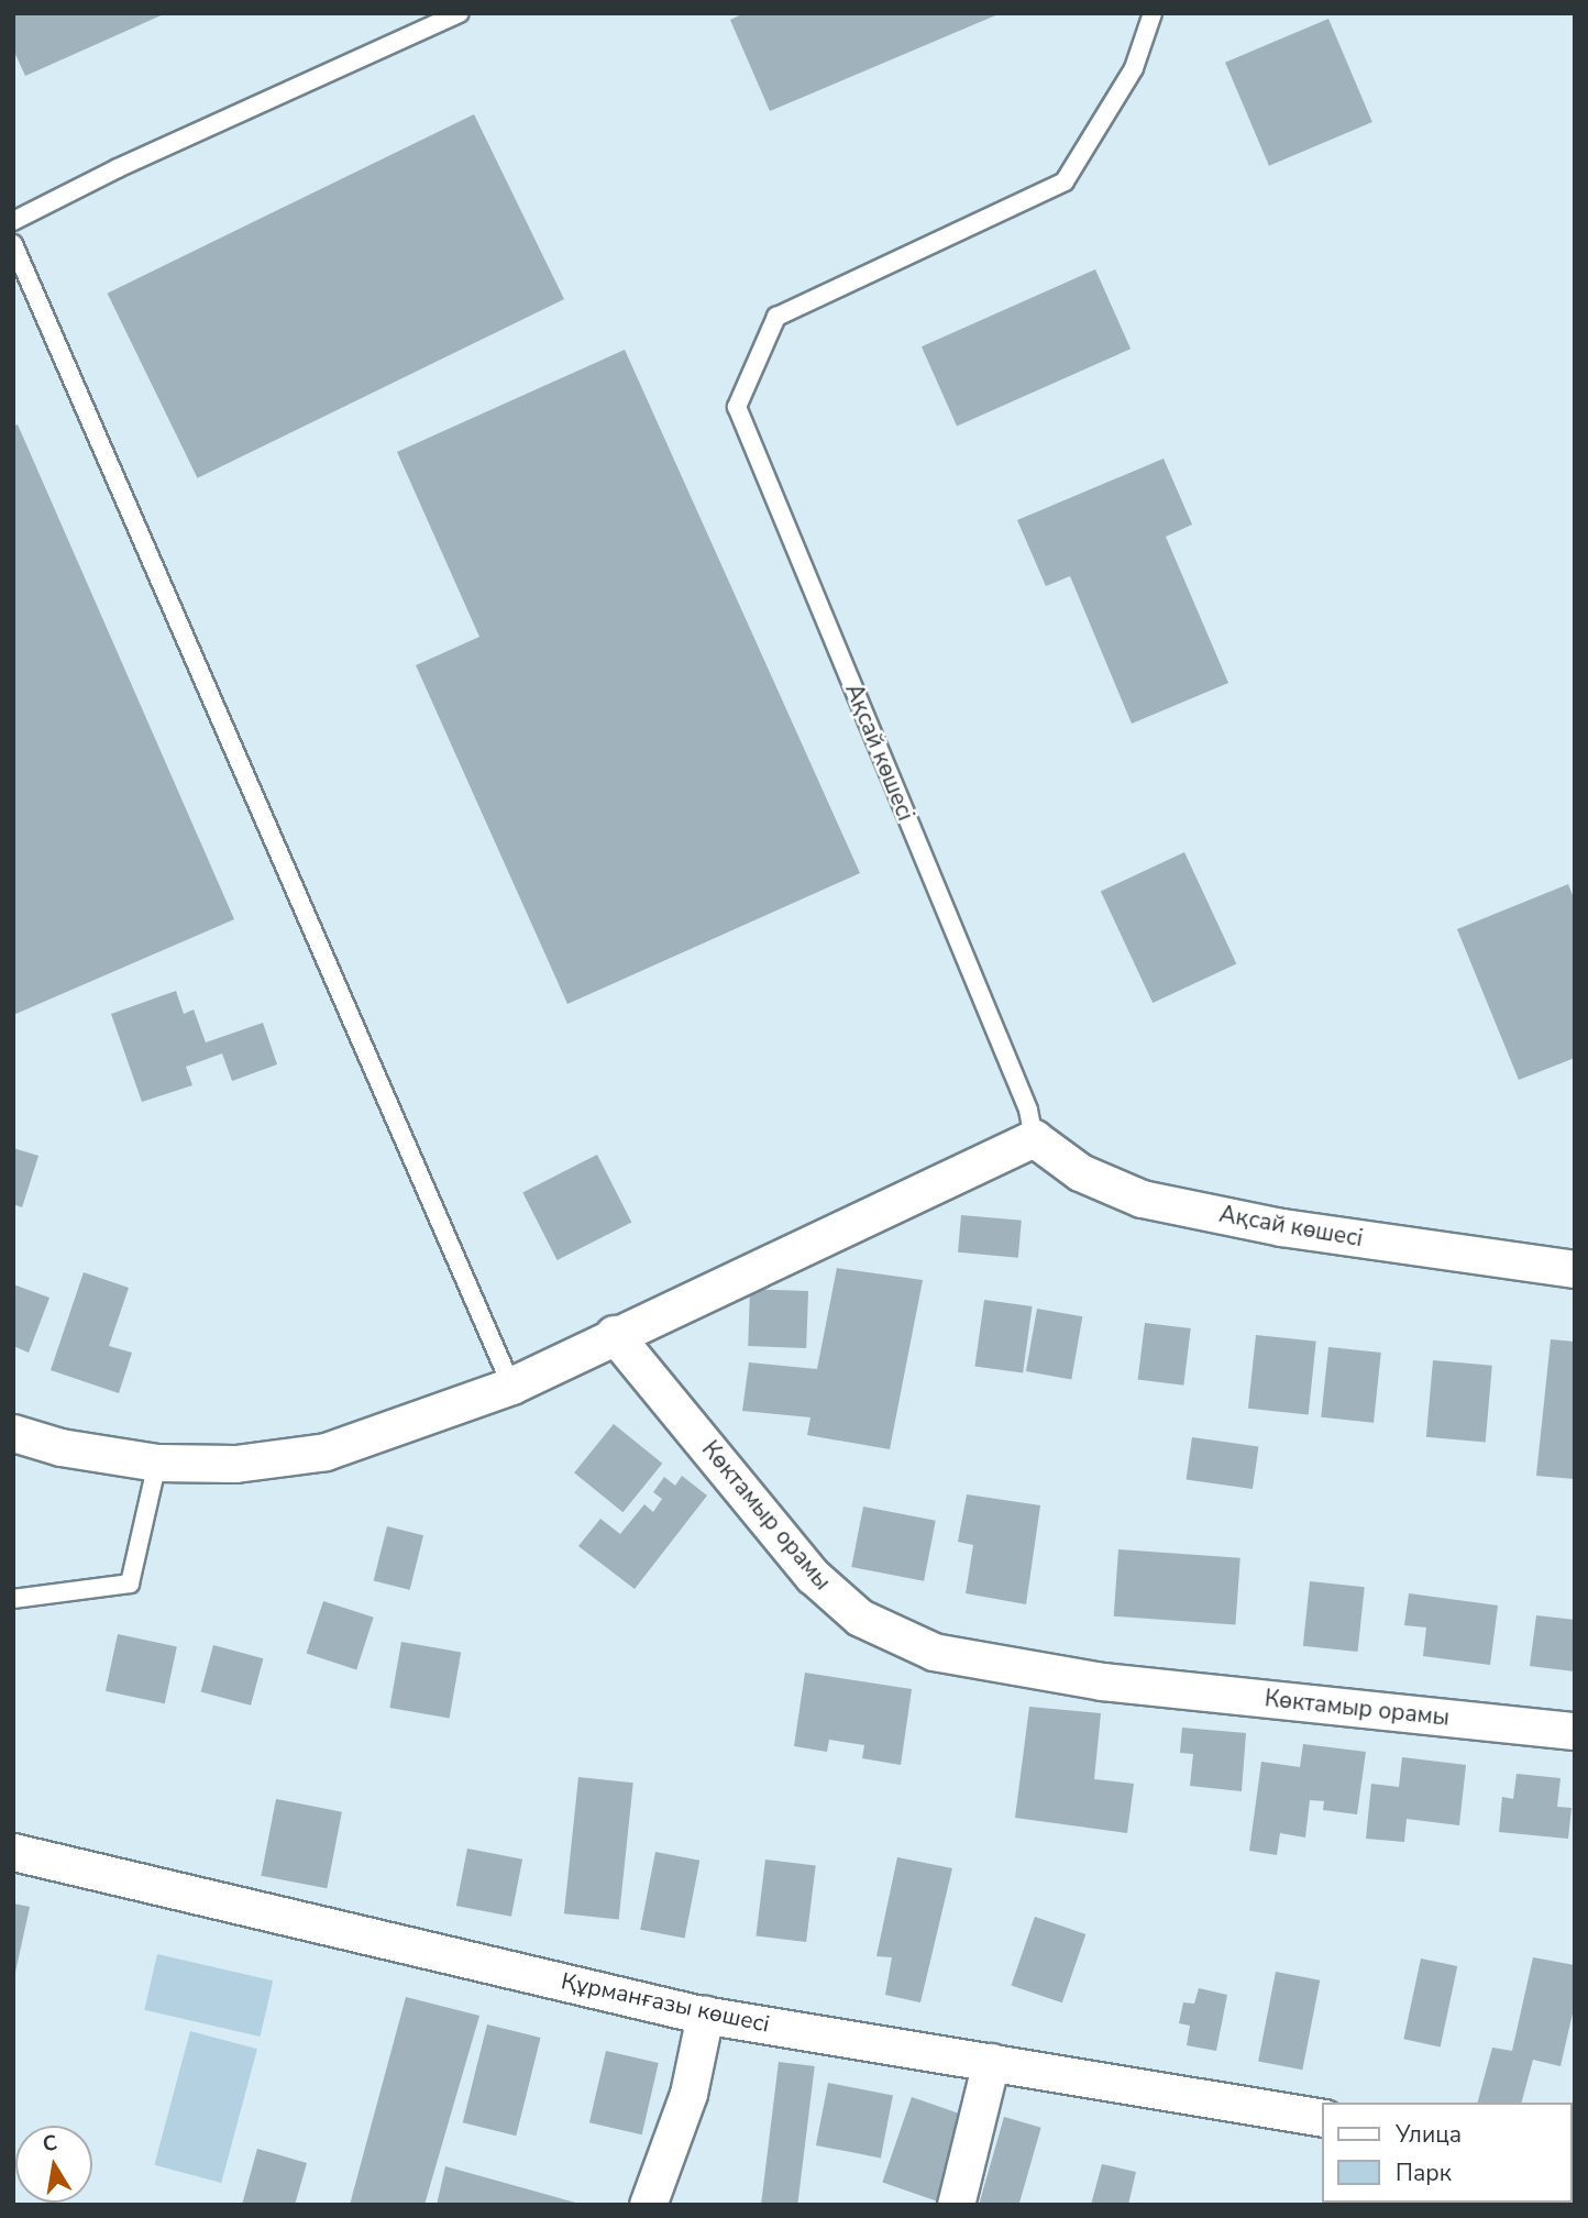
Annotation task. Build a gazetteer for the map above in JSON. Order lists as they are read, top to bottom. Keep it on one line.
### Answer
{"streets":{"street":["Ақсай көшесі","Көктамыр орамы","Құрманғазы көшесі"]},"legend":["Улица","Парк"],"north":"top"}
